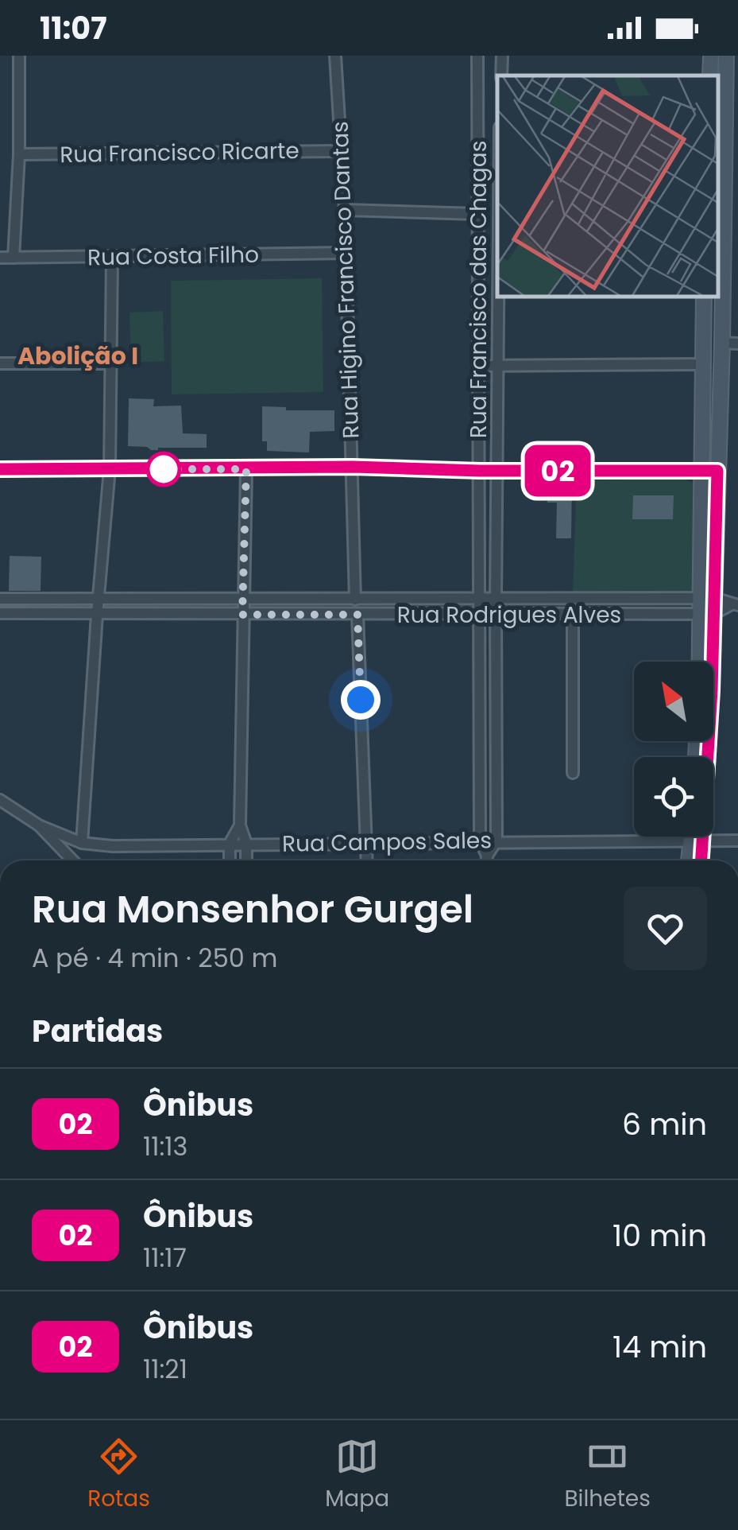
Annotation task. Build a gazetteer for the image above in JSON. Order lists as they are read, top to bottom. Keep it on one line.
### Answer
{"streets":{"street":["Rua Francisco Ricarte","Rua Costa Filho","Rua Higino Francisco Dantas","Rua Francisco das Chagas","Rua Rodrigues Alves","Rua Campos Sales"]},"crossings":[["Rua Francisco Ricarte","Rua Higino Francisco Dantas"],["Rua Costa Filho","Rua Higino Francisco Dantas"],["Rua Higino Francisco Dantas","Rua Rodrigues Alves"],["Rua Francisco das Chagas","Rua Rodrigues Alves"],["Rua Francisco das Chagas","Rua Campos Sales"]],"districts":["Abolição I"],"lines":["bus line 02"],"north":"top left","page":{"status":"11:07","on_map":"02","heading":[["Rua Monsenhor Gurgel","A pé · 4 min · 250 m"],"Partidas"],"list":[{"mark":"02","name":"Ônibus","note":"11:13","value":"6 min"},{"mark":"02","name":"Ônibus","note":"11:17","value":"10 min"},{"mark":"02","name":"Ônibus","note":"11:21","value":"14 min"}],"tabs":["Rotas","Mapa","Bilhetes"]}}
